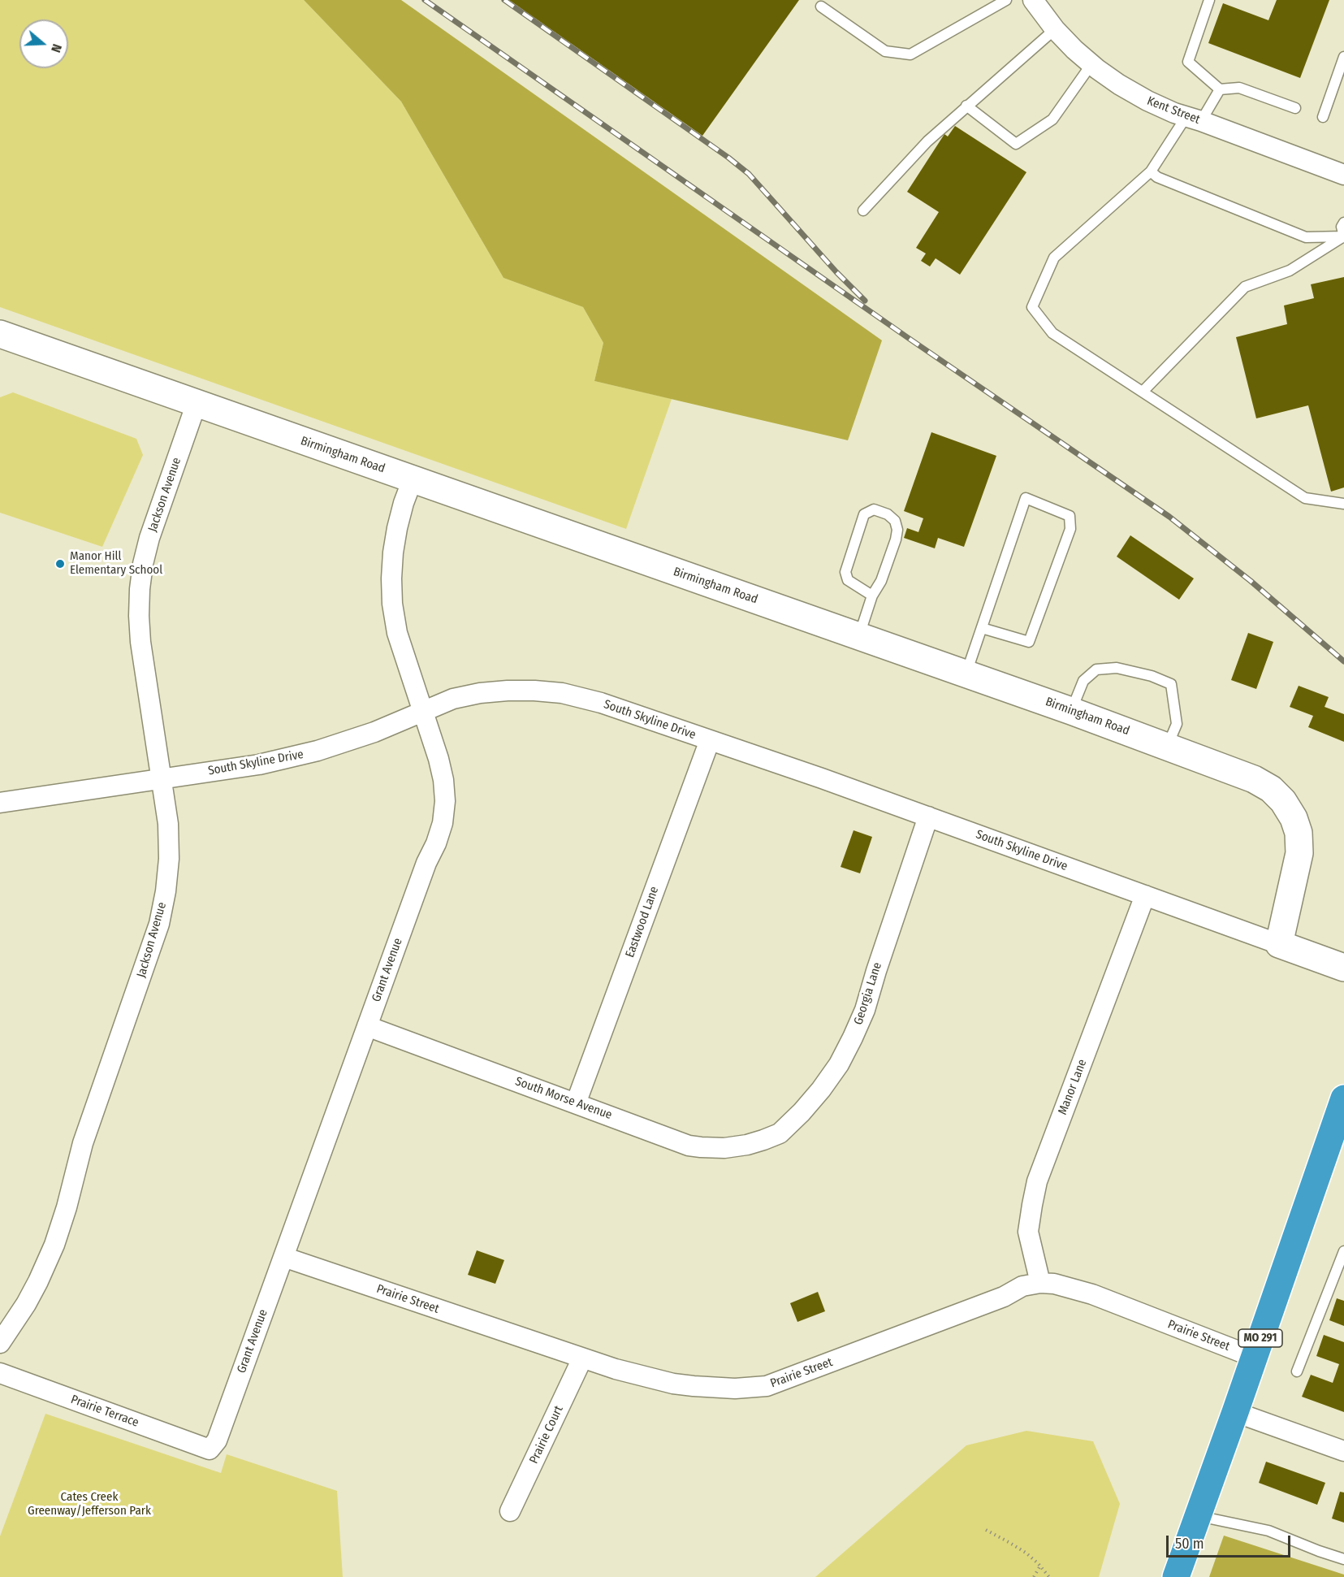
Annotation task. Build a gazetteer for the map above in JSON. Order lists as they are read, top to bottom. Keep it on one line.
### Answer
{"streets":{"highway":["MO 291"],"street":["Kent Street","Birmingham Road","Jackson Avenue","South Skyline Drive","Eastwood Lane","Grant Avenue","Georgia Lane","Manor Lane","South Morse Avenue","Prairie Street","Prairie Terrace","Prairie Court"]},"crossings":[["Birmingham Road","Jackson Avenue"],["Birmingham Road","South Skyline Drive"],["Birmingham Road","Grant Avenue"],["Jackson Avenue","South Skyline Drive"],["South Skyline Drive","Eastwood Lane"],["South Skyline Drive","Grant Avenue"],["South Skyline Drive","Georgia Lane"],["South Skyline Drive","Manor Lane"],["Eastwood Lane","South Morse Avenue"],["Grant Avenue","South Morse Avenue"],["Grant Avenue","Prairie Street"],["Grant Avenue","Prairie Terrace"],["Georgia Lane","South Morse Avenue"],["Manor Lane","Prairie Street"],["Prairie Street","MO 291"],["Prairie Street","Prairie Court"]],"parks":["Cates Creek Greenway/Jefferson Park"],"places":["Manor Hill Elementary School"],"scale_bar":"50 m","north":"right"}
